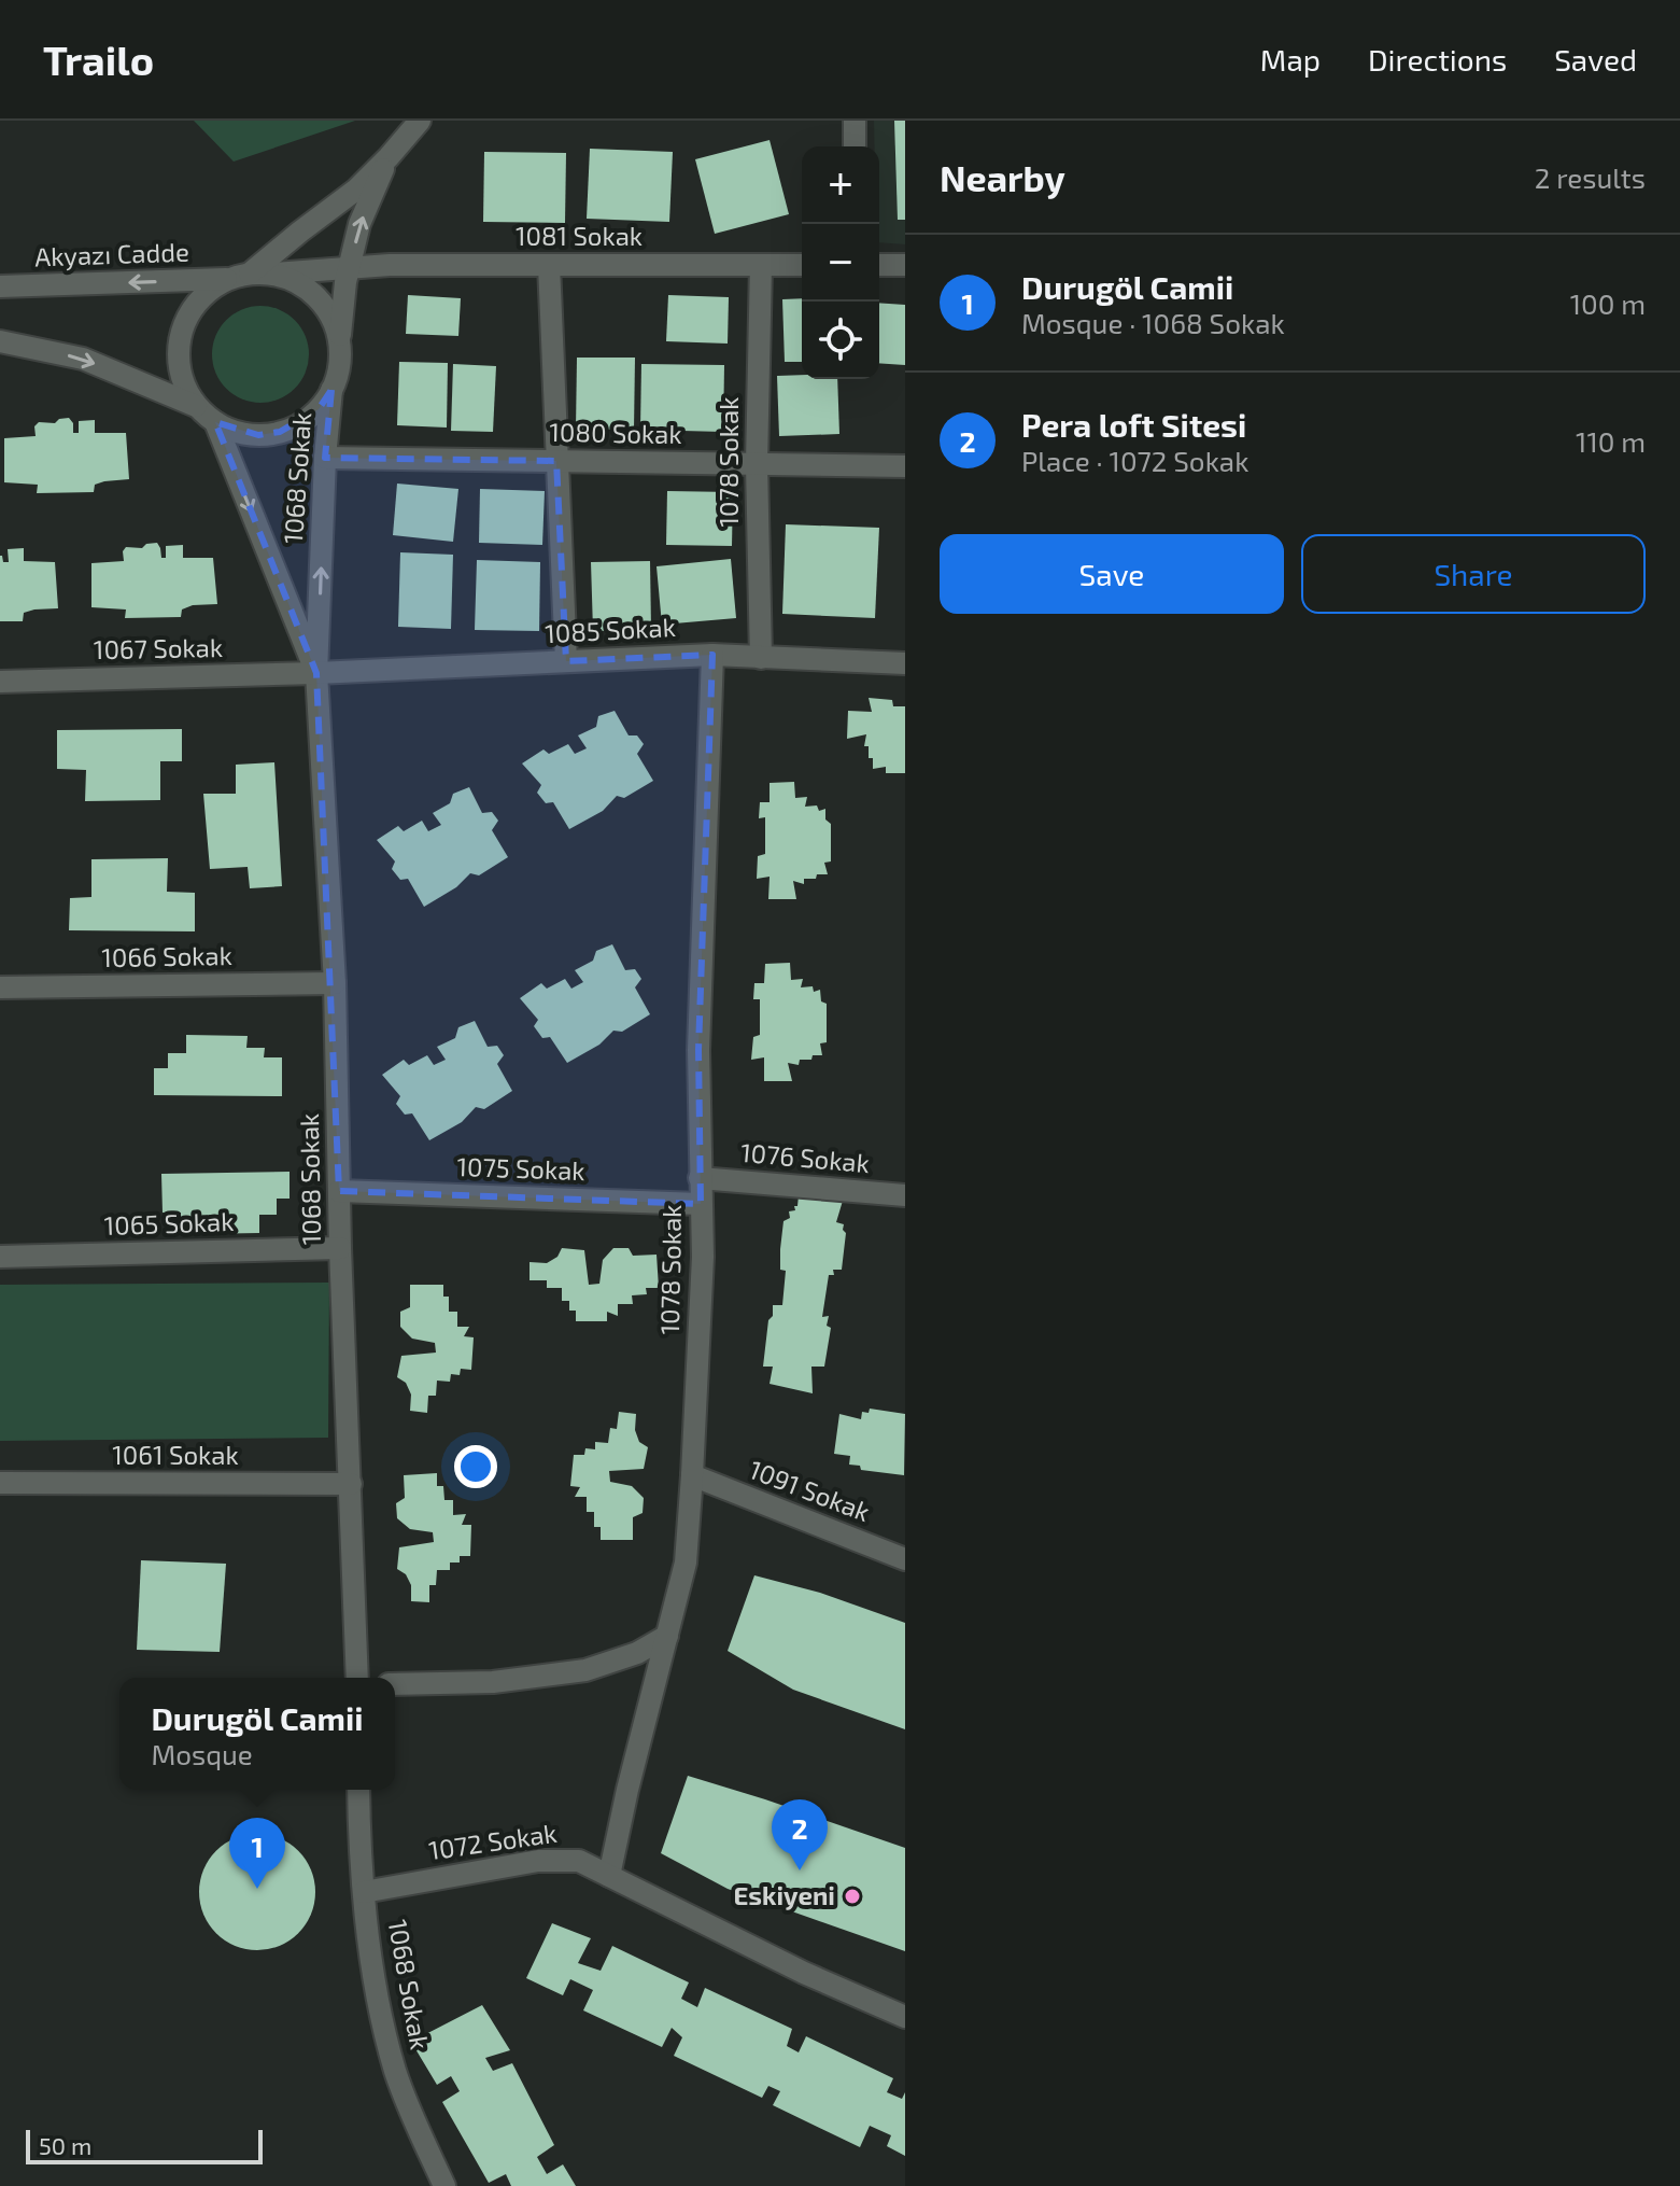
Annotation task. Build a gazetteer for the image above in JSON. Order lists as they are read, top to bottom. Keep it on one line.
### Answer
{"streets":{"street":["1081 Sokak","Akyazı Cadde","1080 Sokak","1078 Sokak","1068 Sokak","1085 Sokak","1067 Sokak","1066 Sokak","1076 Sokak","1075 Sokak","1065 Sokak","1061 Sokak","1091 Sokak","1072 Sokak"]},"crossings":[["1081 Sokak","Akyazı Cadde"],["1081 Sokak","1078 Sokak"],["1081 Sokak","1068 Sokak"],["Akyazı Cadde","1068 Sokak"],["1080 Sokak","1078 Sokak"],["1080 Sokak","1068 Sokak"],["1078 Sokak","1085 Sokak"],["1078 Sokak","1076 Sokak"],["1078 Sokak","1075 Sokak"],["1078 Sokak","1091 Sokak"],["1078 Sokak","1072 Sokak"],["1068 Sokak","1085 Sokak"],["1068 Sokak","1067 Sokak"],["1068 Sokak","1066 Sokak"],["1068 Sokak","1075 Sokak"],["1068 Sokak","1065 Sokak"],["1068 Sokak","1061 Sokak"],["1068 Sokak","1072 Sokak"],["1085 Sokak","1067 Sokak"]],"places":["Eskiyeni"],"scale_bar":"50 m","page":{"header":"Trailo","nav":["Map","Directions","Saved"],"heading":["Nearby","2 results"],"map_buttons":["+","−"],"list":[{"mark":"1","name":"Durugöl Camii","note":"Mosque · 1068 Sokak","value":"100 m"},{"mark":"2","name":"Pera loft Sitesi","note":"Place · 1072 Sokak","value":"110 m"}],"buttons":["Save","Share"],"popup":["Durugöl Camii","Mosque"],"pins":["2","1"],"scale":"50 m"}}
